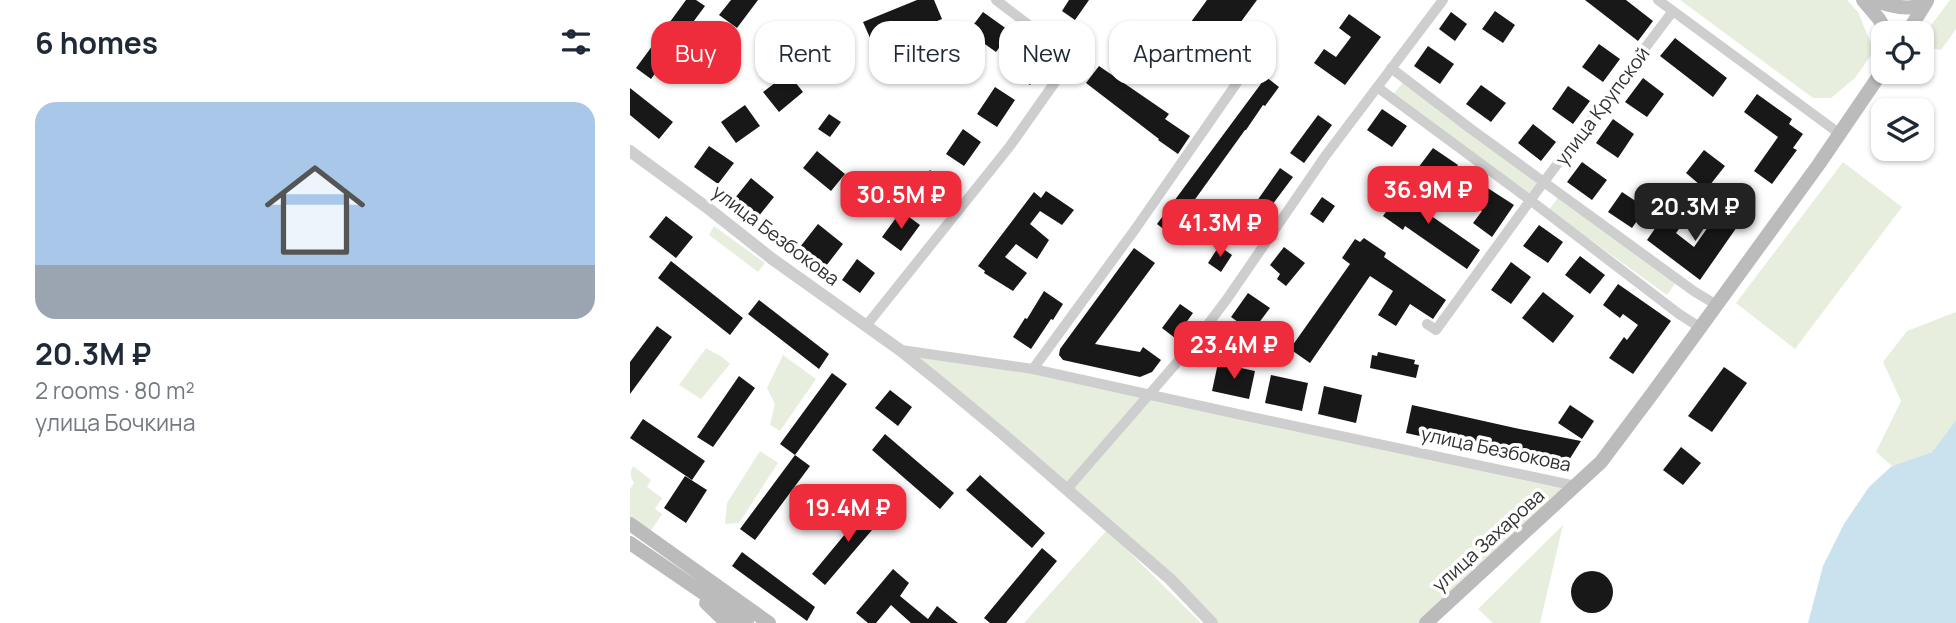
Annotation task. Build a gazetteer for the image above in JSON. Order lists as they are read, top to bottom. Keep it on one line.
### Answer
{"streets":{"main road":["улица Безбокова","улица Захарова"],"street":["улица Крупской"]},"crossings":[["улица Безбокова","улица Захарова"]],"page":{"heading":"6 homes","chip":["Buy","Rent","Filters","New","Apartment"],"list":[{"name":"20.3M ₽","note":"2 rooms · 80 m² · улица Бочкина"}],"price":["36.9M ₽","30.5M ₽","20.3M ₽","41.3M ₽","23.4M ₽","19.4M ₽"]}}
